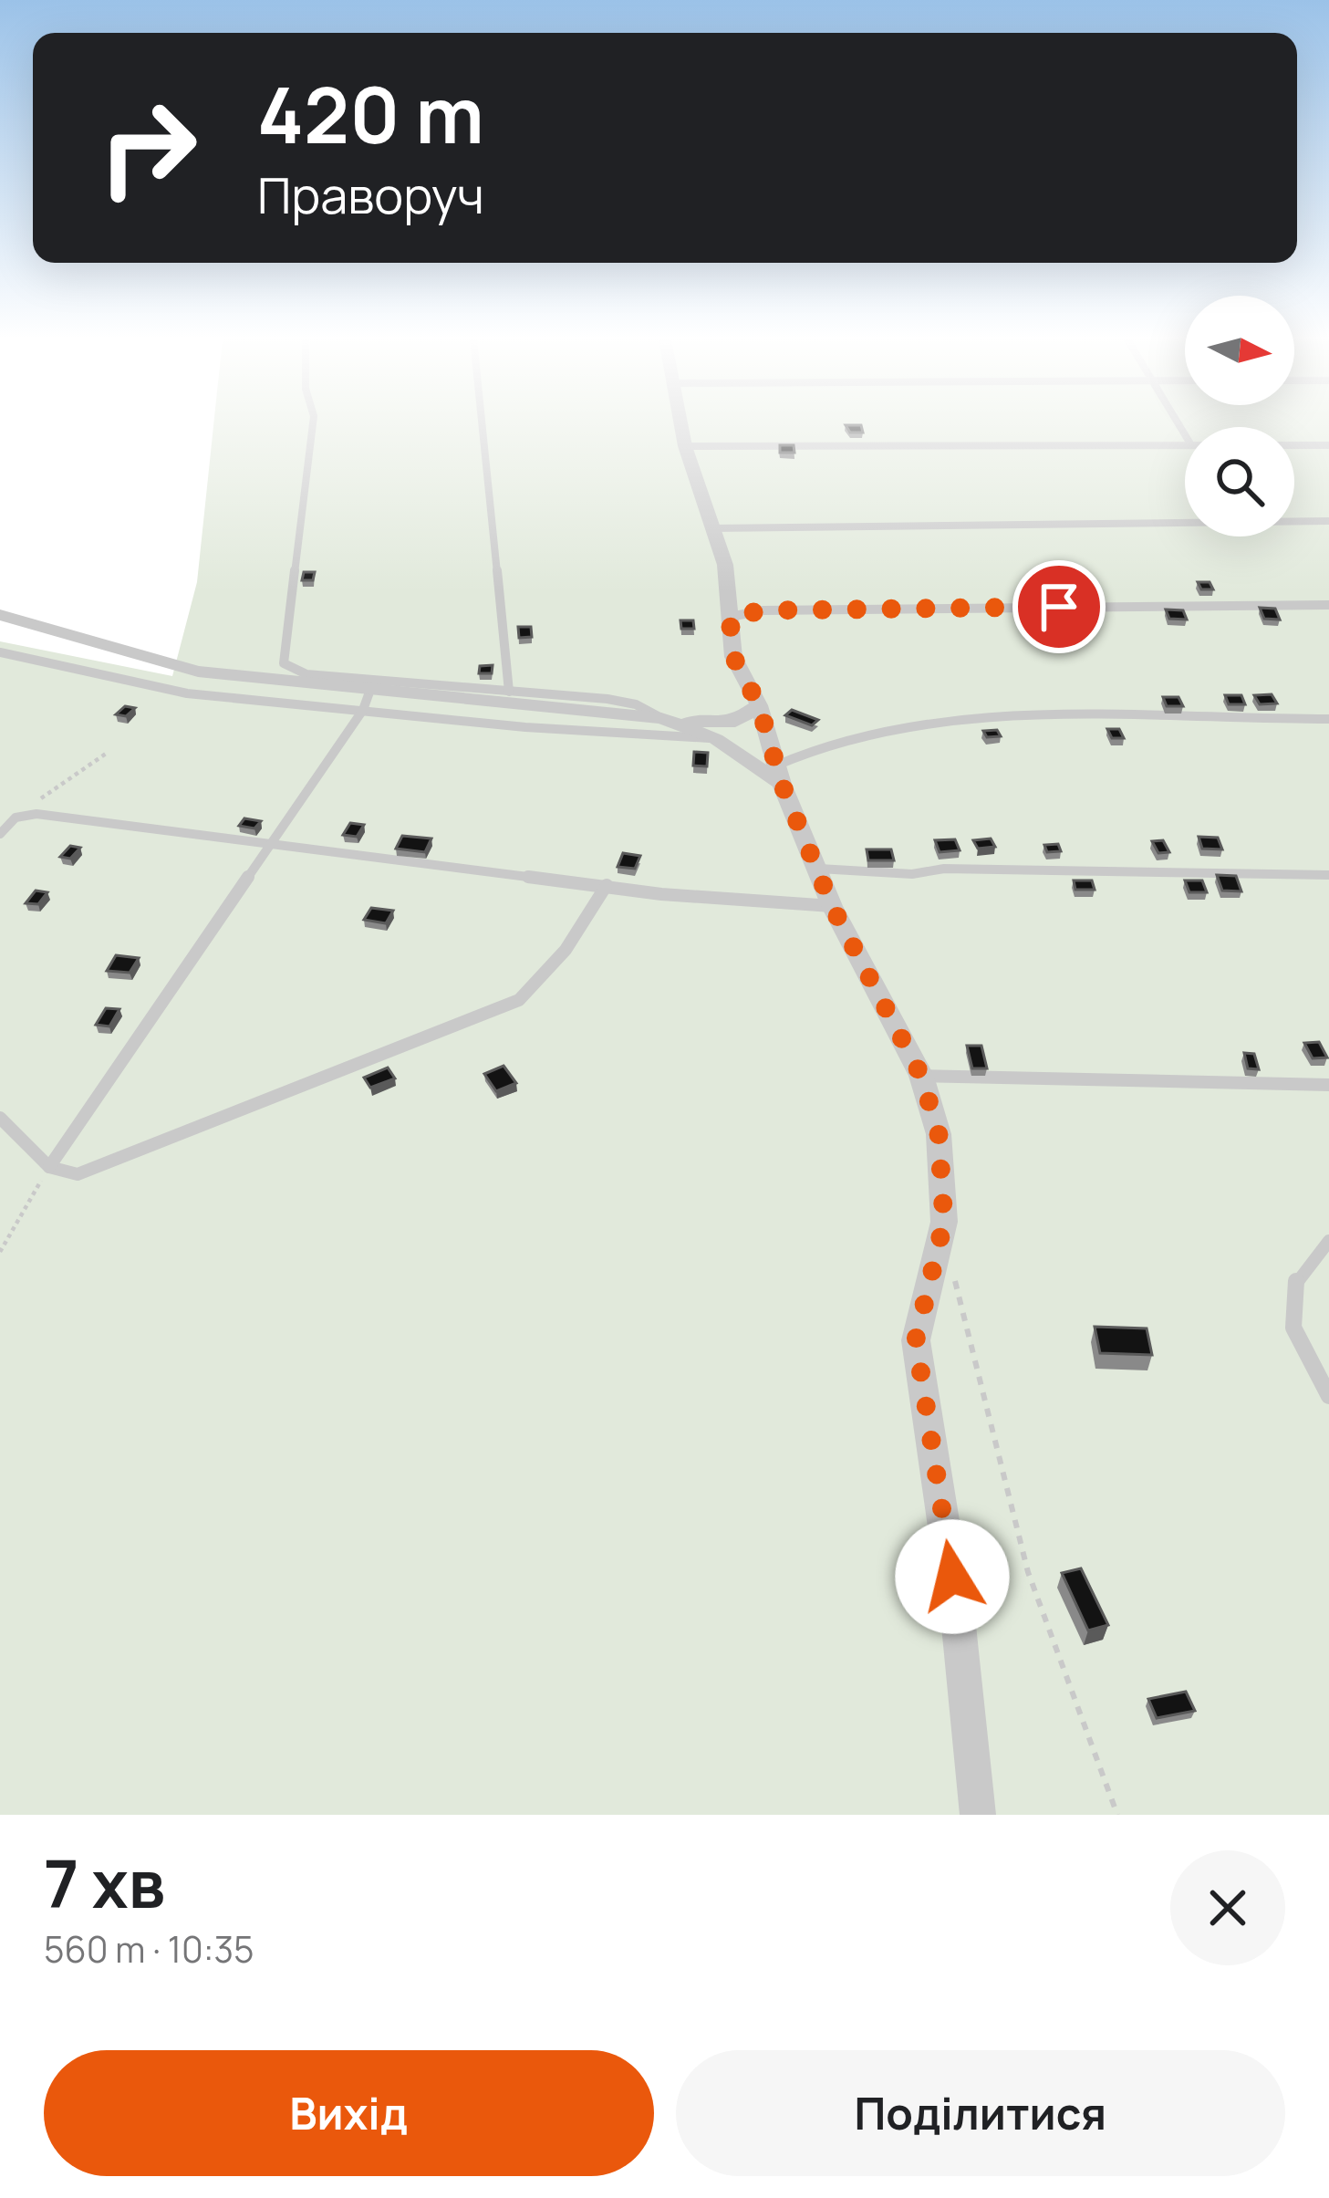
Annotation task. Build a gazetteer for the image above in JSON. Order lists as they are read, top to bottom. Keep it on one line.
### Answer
{"north":"right","page":{"turn":["420 m","Праворуч"],"heading":["7 хв","560 m · 10:35"],"buttons":["Вихід","Поділитися"]}}
